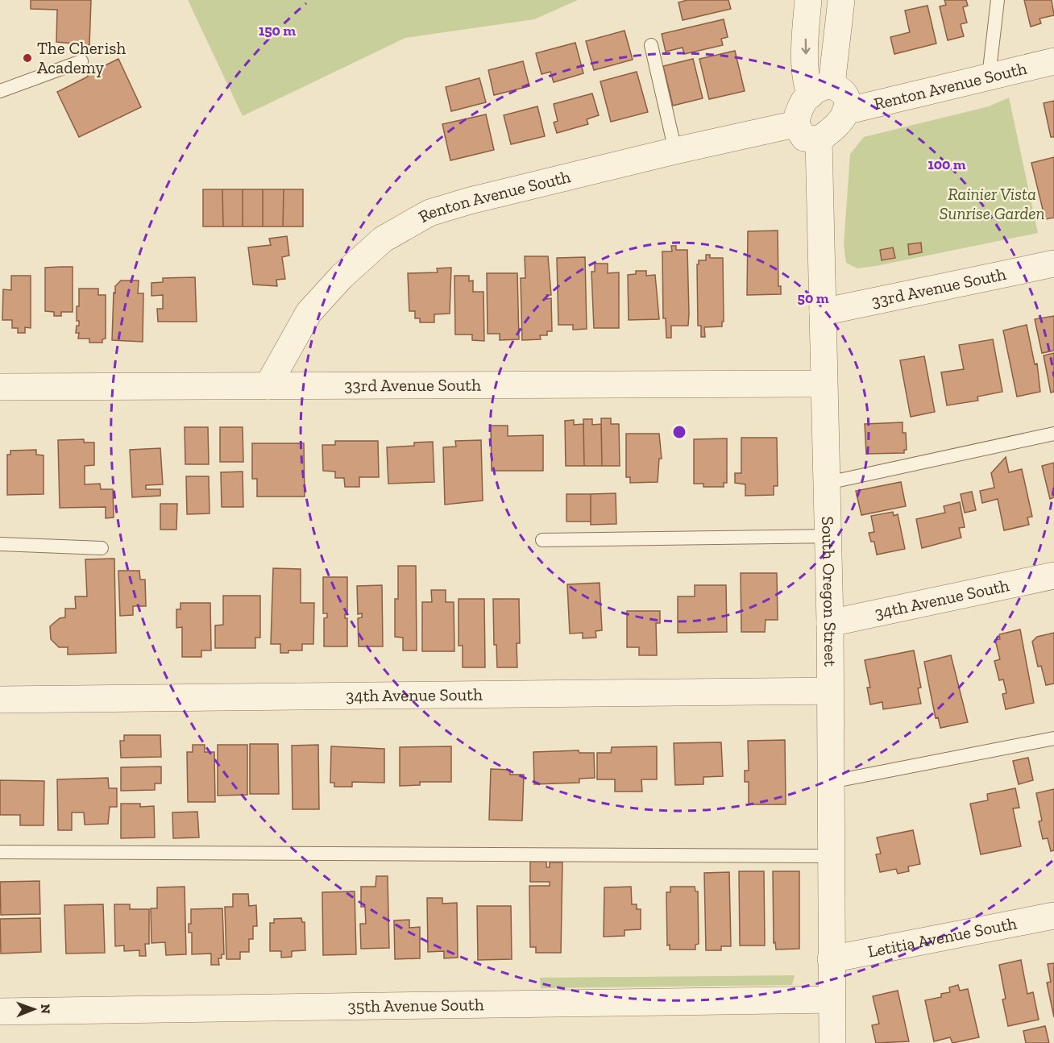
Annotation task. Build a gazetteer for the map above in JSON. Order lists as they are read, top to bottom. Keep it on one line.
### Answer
{"streets":{"street":["Renton Avenue South","33rd Avenue South","South Oregon Street","34th Avenue South","Letitia Avenue South","35th Avenue South"]},"crossings":[["Renton Avenue South","33rd Avenue South"],["Renton Avenue South","South Oregon Street"],["33rd Avenue South","South Oregon Street"],["South Oregon Street","34th Avenue South"],["South Oregon Street","Letitia Avenue South"],["South Oregon Street","35th Avenue South"]],"parks":["Rainier Vista Sunrise Garden"],"places":["The Cherish Academy"],"north":"right","rings":["150 m","100 m","50 m"]}
